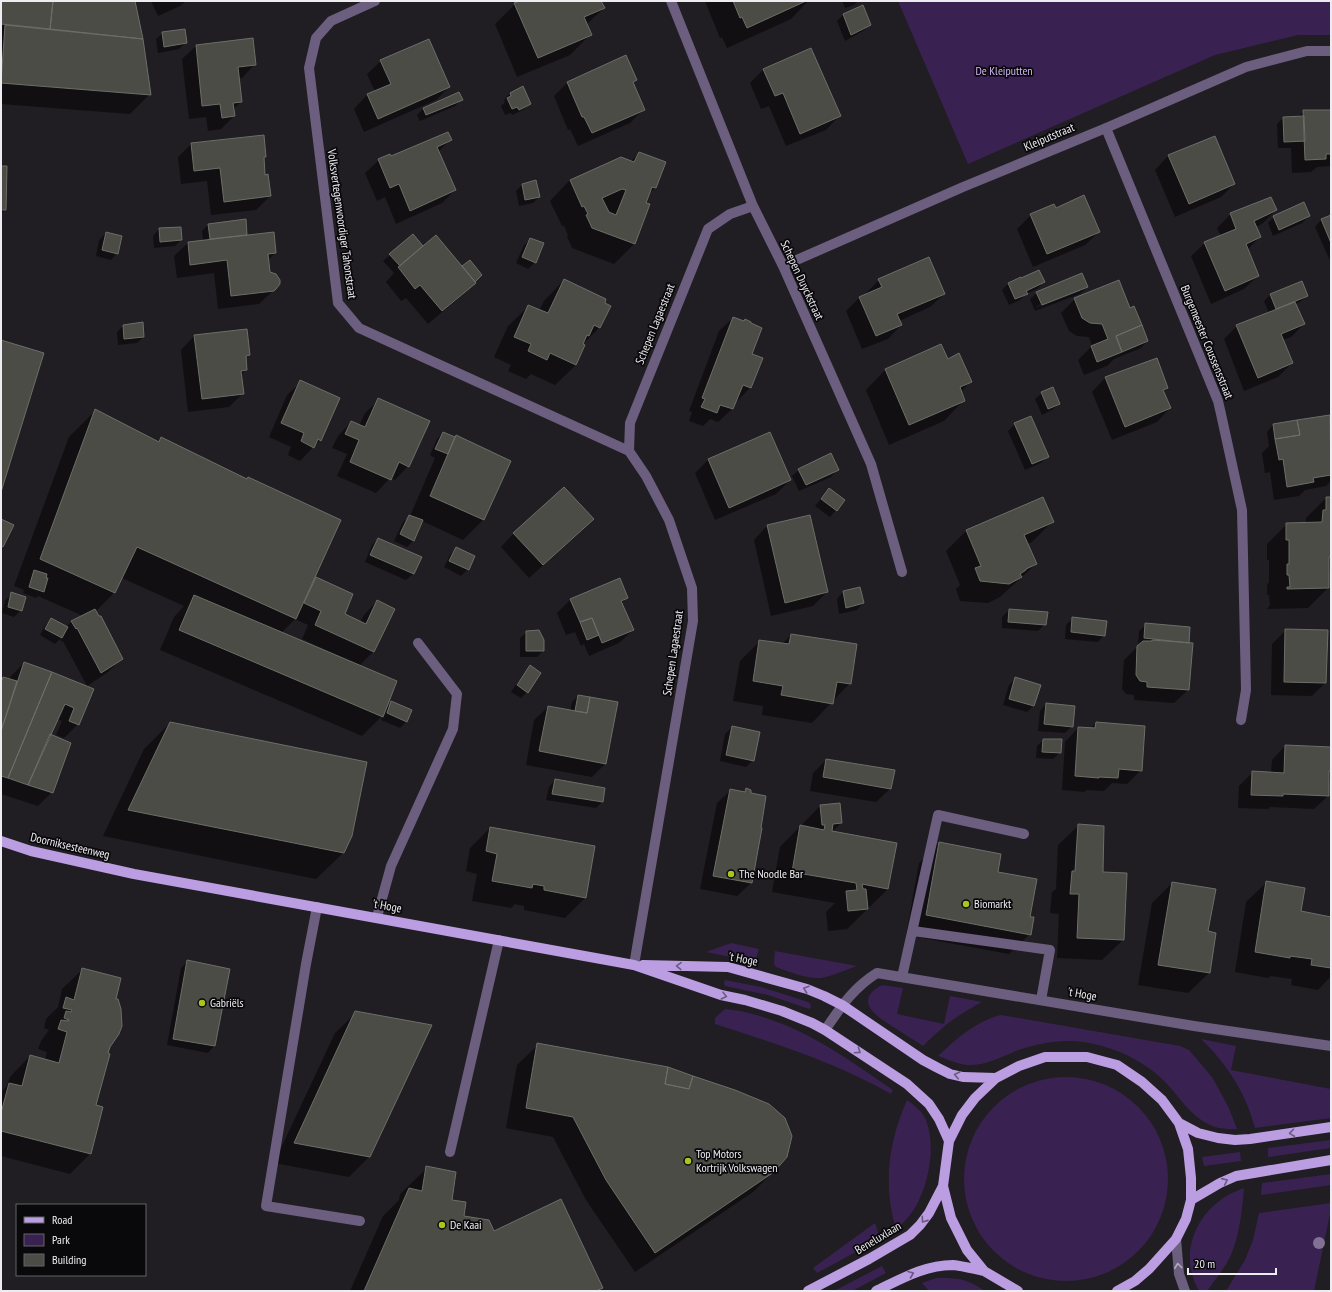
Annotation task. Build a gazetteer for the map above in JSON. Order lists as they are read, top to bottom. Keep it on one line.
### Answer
{"streets":{"main road":["Doorniksesteenweg","'t Hoge","Beneluxlaan"],"street":["Kleiputstraat","Volksvertegenwoordiger Tahonstraat","Schepen Duyckstraat","Schepen Lagaestraat","Burgemeester Coussensstraat"]},"crossings":[["Kleiputstraat","Schepen Duyckstraat"],["Kleiputstraat","Burgemeester Coussensstraat"],["Volksvertegenwoordiger Tahonstraat","Schepen Lagaestraat"],["Schepen Duyckstraat","Schepen Lagaestraat"],["Schepen Lagaestraat","'t Hoge"],["Doorniksesteenweg","'t Hoge"]],"one_way":["Beneluxlaan"],"parks":["De Kleiputten"],"places":["The Noodle Bar","Biomarkt","Gabriëls","Top Motors Kortrijk Volkswagen","De Kaai"],"legend":["Road","Park","Building"],"scale_bar":"20 m"}
